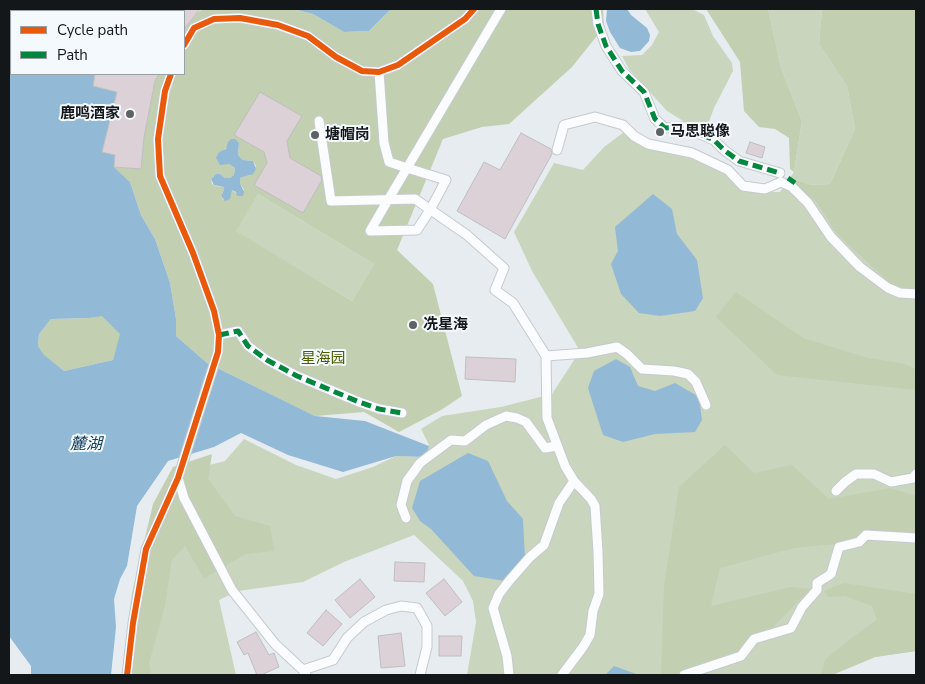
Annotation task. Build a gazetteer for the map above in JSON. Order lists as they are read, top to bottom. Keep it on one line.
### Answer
{"water":["麓湖"],"parks":["星海园"],"places":["鹿鸣酒家","马思聪像","塘帽岗","冼星海"],"legend":["Cycle path","Path"]}
